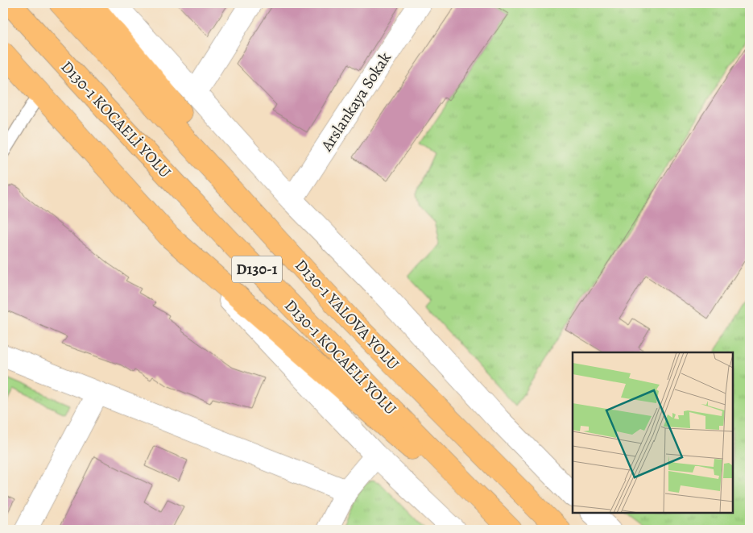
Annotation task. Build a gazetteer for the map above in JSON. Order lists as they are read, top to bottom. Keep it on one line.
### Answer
{"streets":{"highway":["D130-1 KOCAELİ YOLU","D130-1","D130-1 YALOVA YOLU"],"street":["Arslankaya Sokak"]}}
